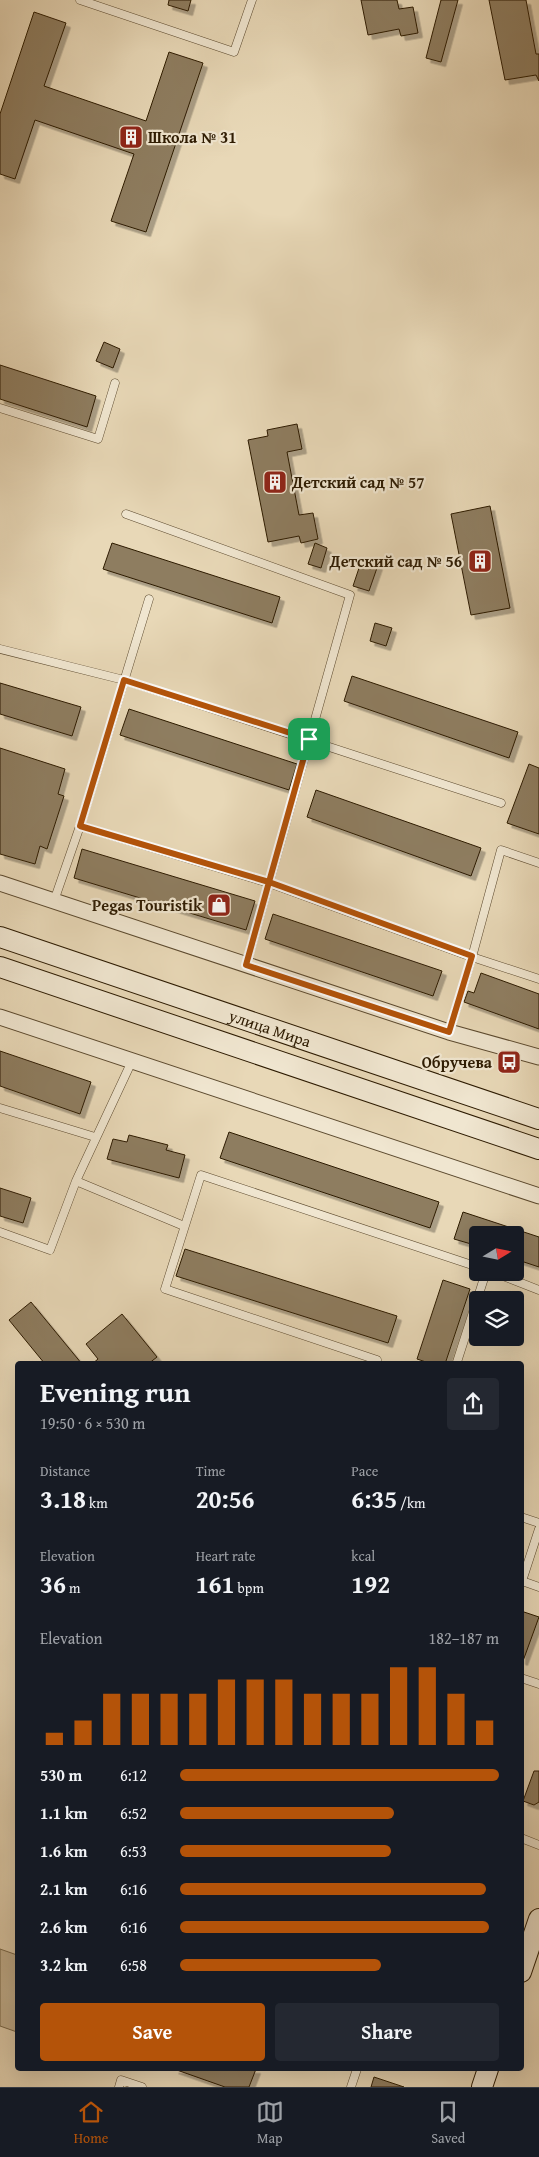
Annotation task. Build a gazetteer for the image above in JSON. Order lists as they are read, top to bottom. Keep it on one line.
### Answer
{"streets":{"main road":["улица Мира"]},"places":{"building":["Школа № 31","Детский сад № 57","Детский сад № 56"],"shop":["Pegas Touristik"],"bus stop":["Обручева"]},"north":"right","page":{"heading":["Evening run","19:50 · 6 × 530 m"],"stats":[["Distance","3.18 km"],["Time","20:56"],["Pace","6:35 /km"],["Elevation","36 m"],["Heart rate","161 bpm"],["kcal","192"]],"chart":["Elevation","182–187 m"],"list":[{"name":"530 m","note":"6:12"},{"name":"1.1 km","note":"6:52"},{"name":"1.6 km","note":"6:53"},{"name":"2.1 km","note":"6:16"},{"name":"2.6 km","note":"6:16"},{"name":"3.2 km","note":"6:58"}],"buttons":["Save","Share"],"tabs":["Home","Map","Saved"]}}
